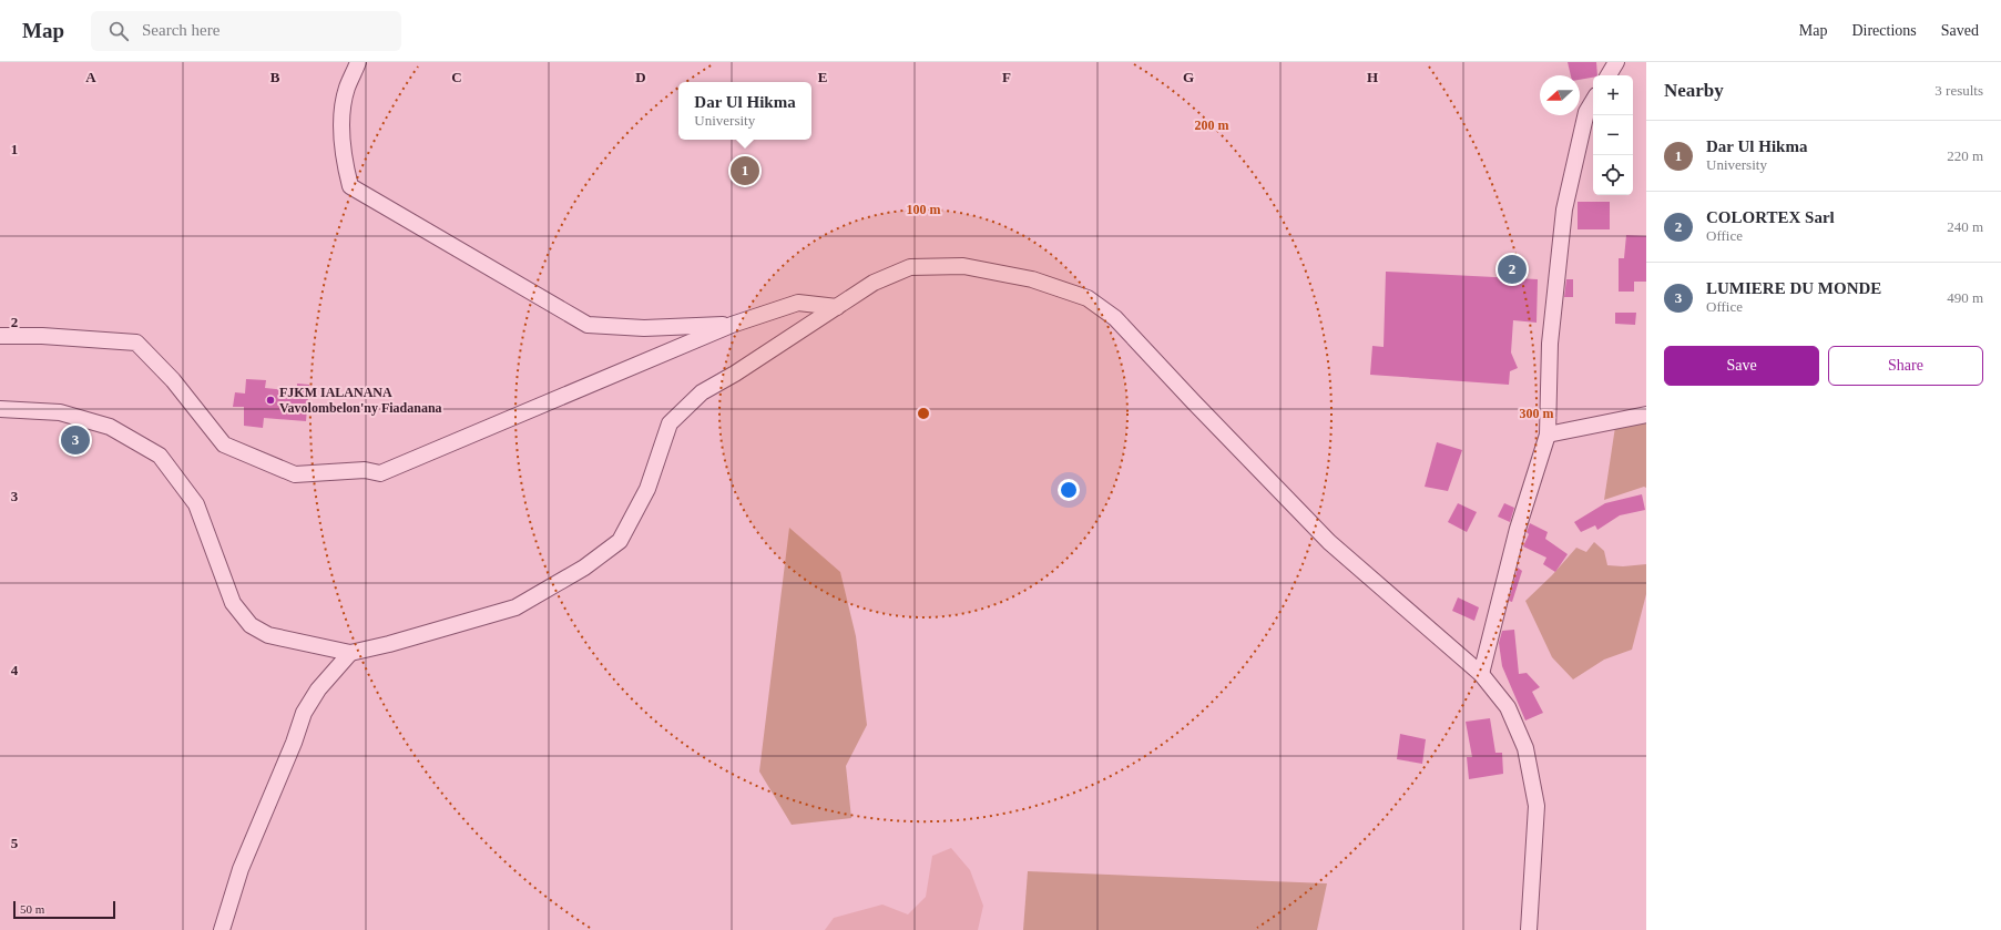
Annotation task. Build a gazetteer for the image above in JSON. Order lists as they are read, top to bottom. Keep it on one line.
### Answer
{"places":["FJKM IALANANA Vavolombelon'ny Fiadanana"],"scale_bar":"50 m","north":"left","page":{"header":"Map","search":"Search here","nav":["Map","Directions","Saved"],"heading":["Nearby","3 results"],"map_buttons":["+","−"],"popup":["Dar Ul Hikma","University"],"list":[{"mark":"1","name":"Dar Ul Hikma","note":"University","value":"220 m"},{"mark":"2","name":"COLORTEX Sarl","note":"Office","value":"240 m"},{"mark":"3","name":"LUMIERE DU MONDE","note":"Office","value":"490 m"}],"pins":["1","2","3"],"buttons":["Save","Share"],"scale":"50 m"},"grid":{"columns":["A","B","C","D","E","F","G","H"],"rows":["1","2","3","4","5"]},"rings":["200 m","100 m","300 m"]}
